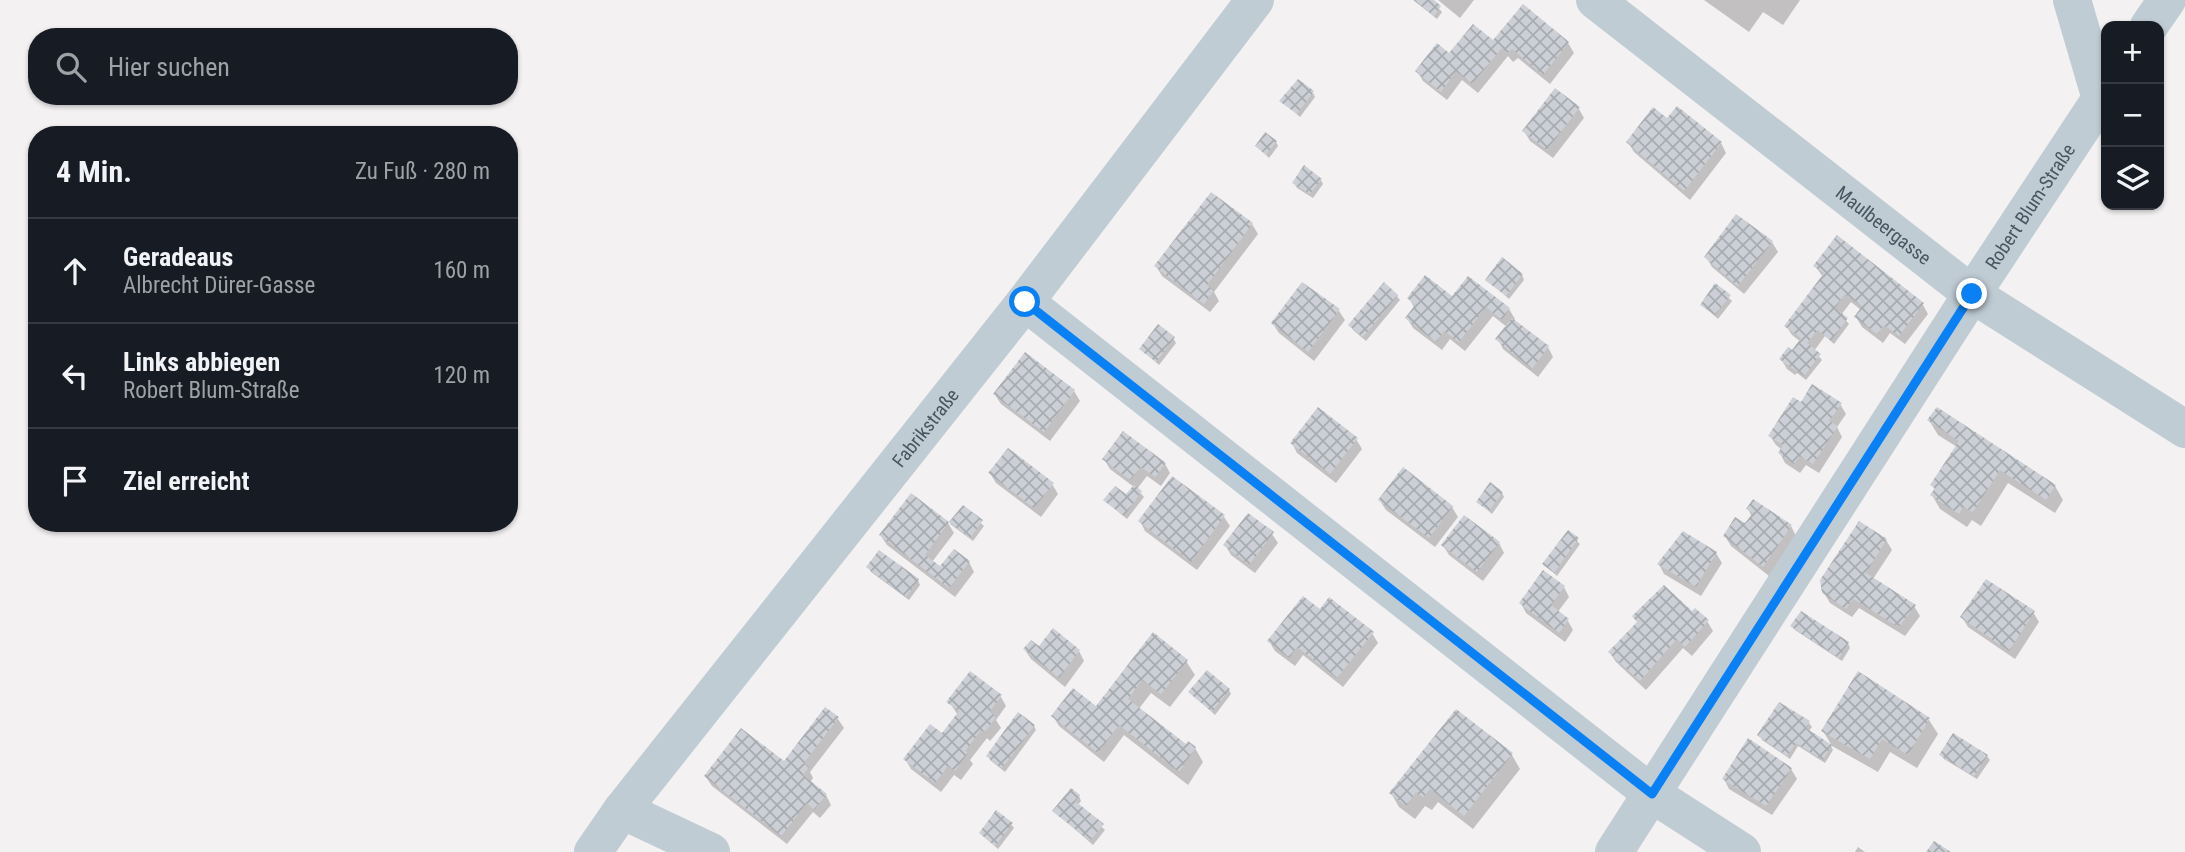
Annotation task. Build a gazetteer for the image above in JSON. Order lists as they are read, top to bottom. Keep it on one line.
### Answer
{"streets":{"street":["Robert Blum-Straße","Maulbeergasse","Fabrikstraße"]},"crossings":[["Robert Blum-Straße","Maulbeergasse"]],"page":{"map_buttons":["+","−"],"search":"Hier suchen","heading":["4 Min.","Zu Fuß · 280 m"],"list":[["Geradeaus","Albrecht Dürer-Gasse","160 m"],["Links abbiegen","Robert Blum-Straße","120 m"],"Ziel erreicht"]}}
